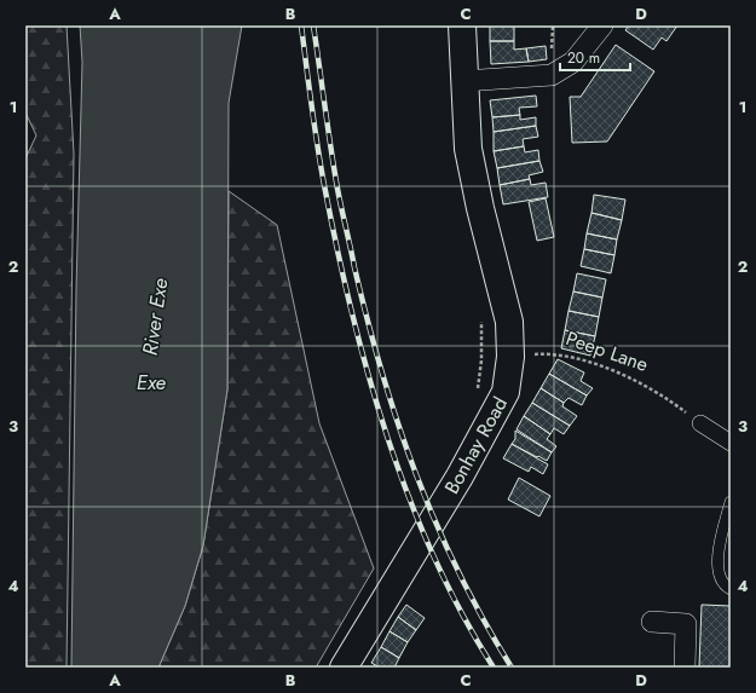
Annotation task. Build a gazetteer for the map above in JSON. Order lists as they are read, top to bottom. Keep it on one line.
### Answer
{"streets":{"highway":["Bonhay Road"],"path":["Peep Lane"]},"crossings":[["Peep Lane","Bonhay Road"]],"water":["River Exe","Exe"],"scale_bar":"20 m","grid":{"columns":["A","B","C","D"],"rows":["1","2","3","4"]}}
